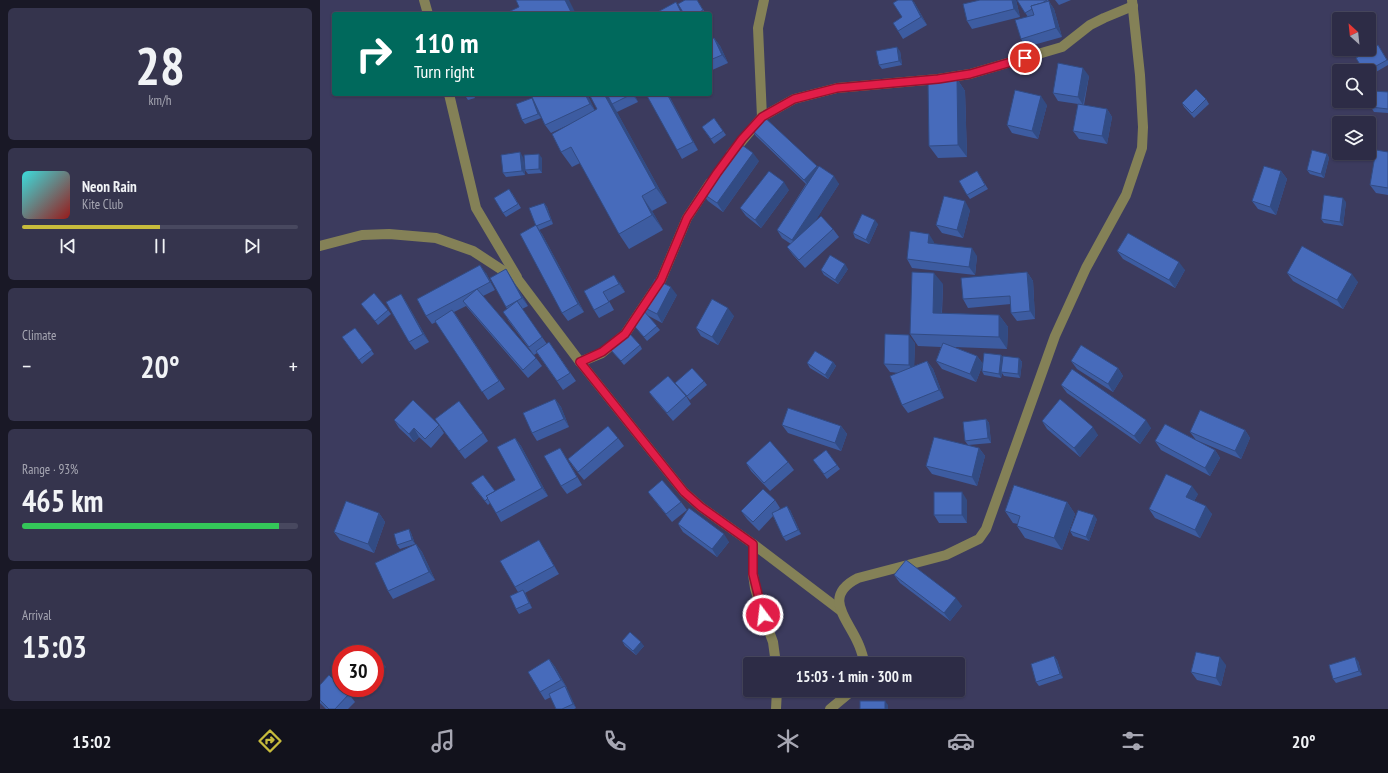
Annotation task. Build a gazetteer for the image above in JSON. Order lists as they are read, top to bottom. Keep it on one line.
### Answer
{"north":"top left","page":{"tile":[["28","km/h"],"Climate",["Range · 93%","465 km"],["Arrival","15:03"]],"turn":["110 m","Turn right"],"song":["Neon Rain","Kite Club"],"heat":["−","20°","+"],"limit":"30","trip":"15:03 · 1 min · 300 m","tabs":["15:02","20°"]}}
